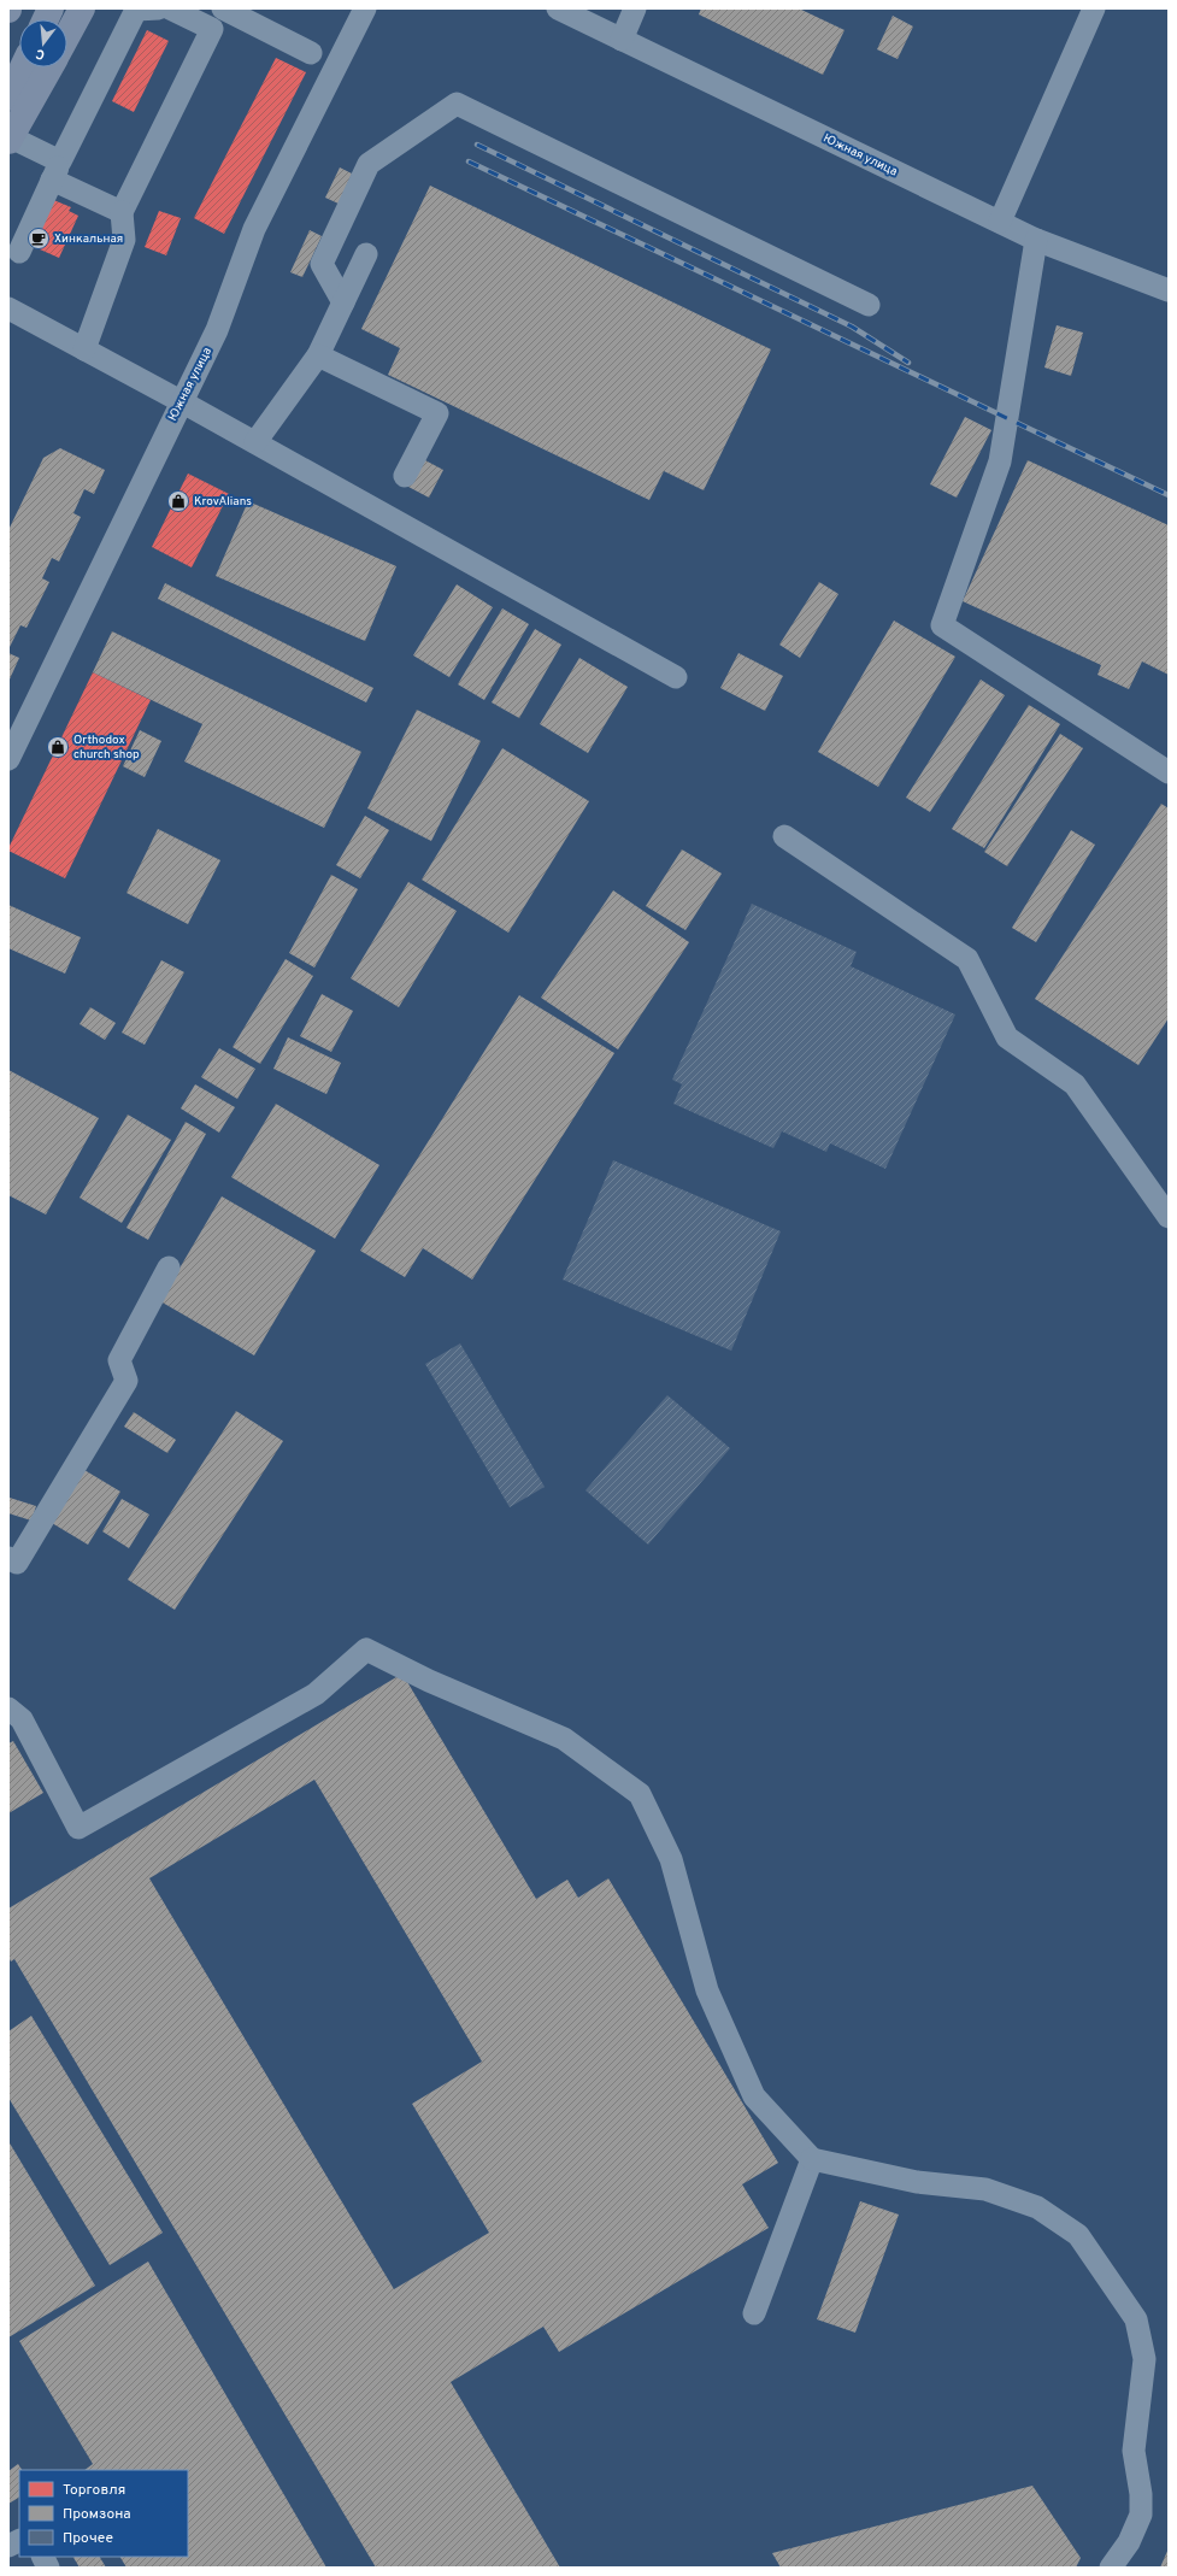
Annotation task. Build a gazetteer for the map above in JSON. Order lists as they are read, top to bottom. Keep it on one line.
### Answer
{"streets":{"street":["Южная улица"]},"places":{"cafe":["Хинкальная"],"shop":["KrovAlians","Orthodox church shop"]},"legend":["Торговля","Промзона","Прочее"],"north":"bottom"}
